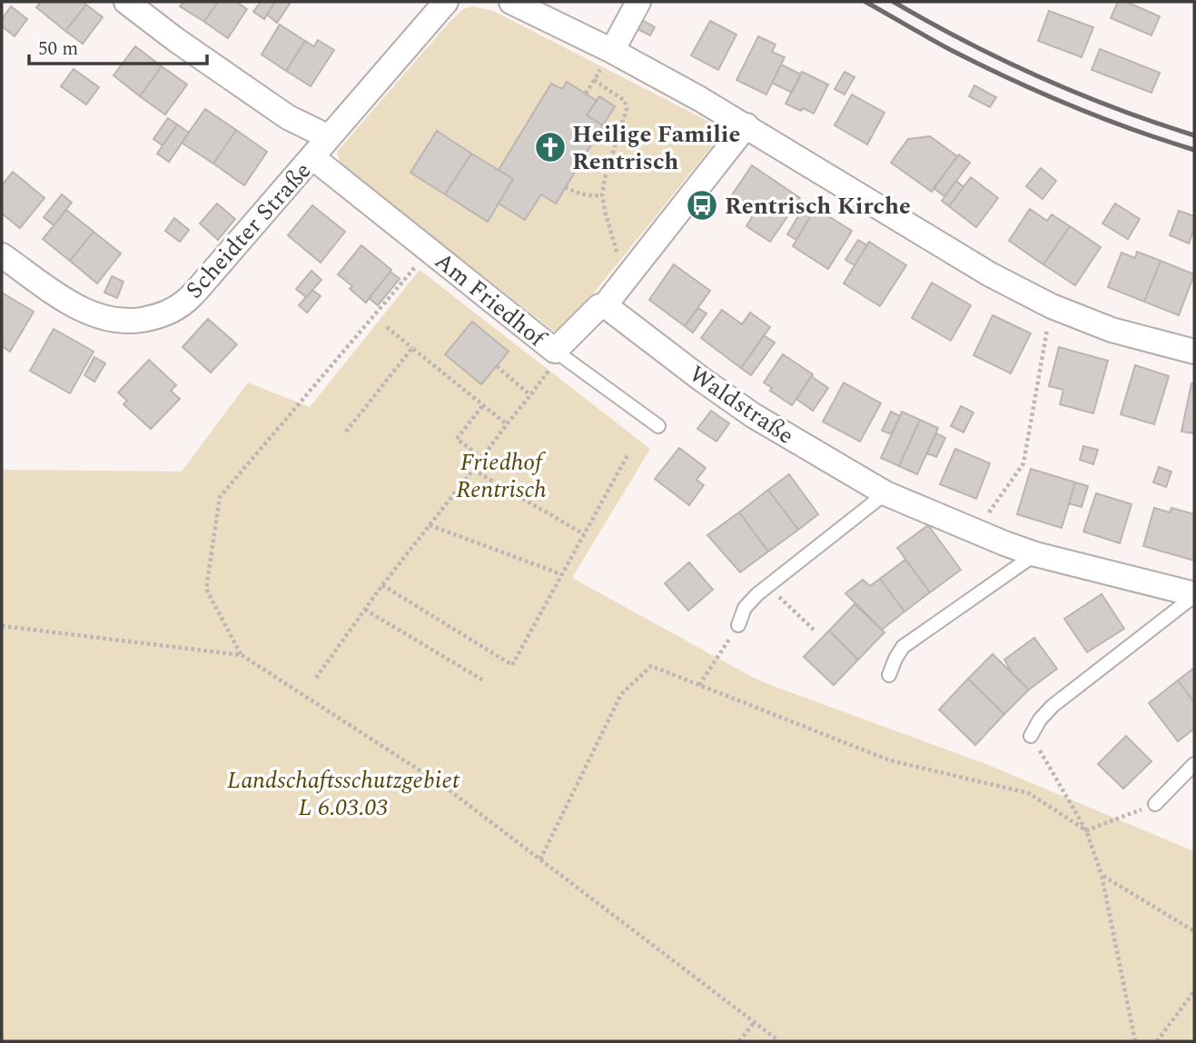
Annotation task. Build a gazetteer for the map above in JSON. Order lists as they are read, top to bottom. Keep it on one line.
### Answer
{"streets":{"street":["Scheidter Straße","Am Friedhof","Waldstraße"]},"crossings":[["Scheidter Straße","Am Friedhof"],["Am Friedhof","Waldstraße"]],"parks":["Friedhof Rentrisch","Landschaftsschutzgebiet L 6.03.03"],"places":{"church":["Heilige Familie Rentrisch"],"bus stop":["Rentrisch Kirche"]},"scale_bar":"50 m"}
